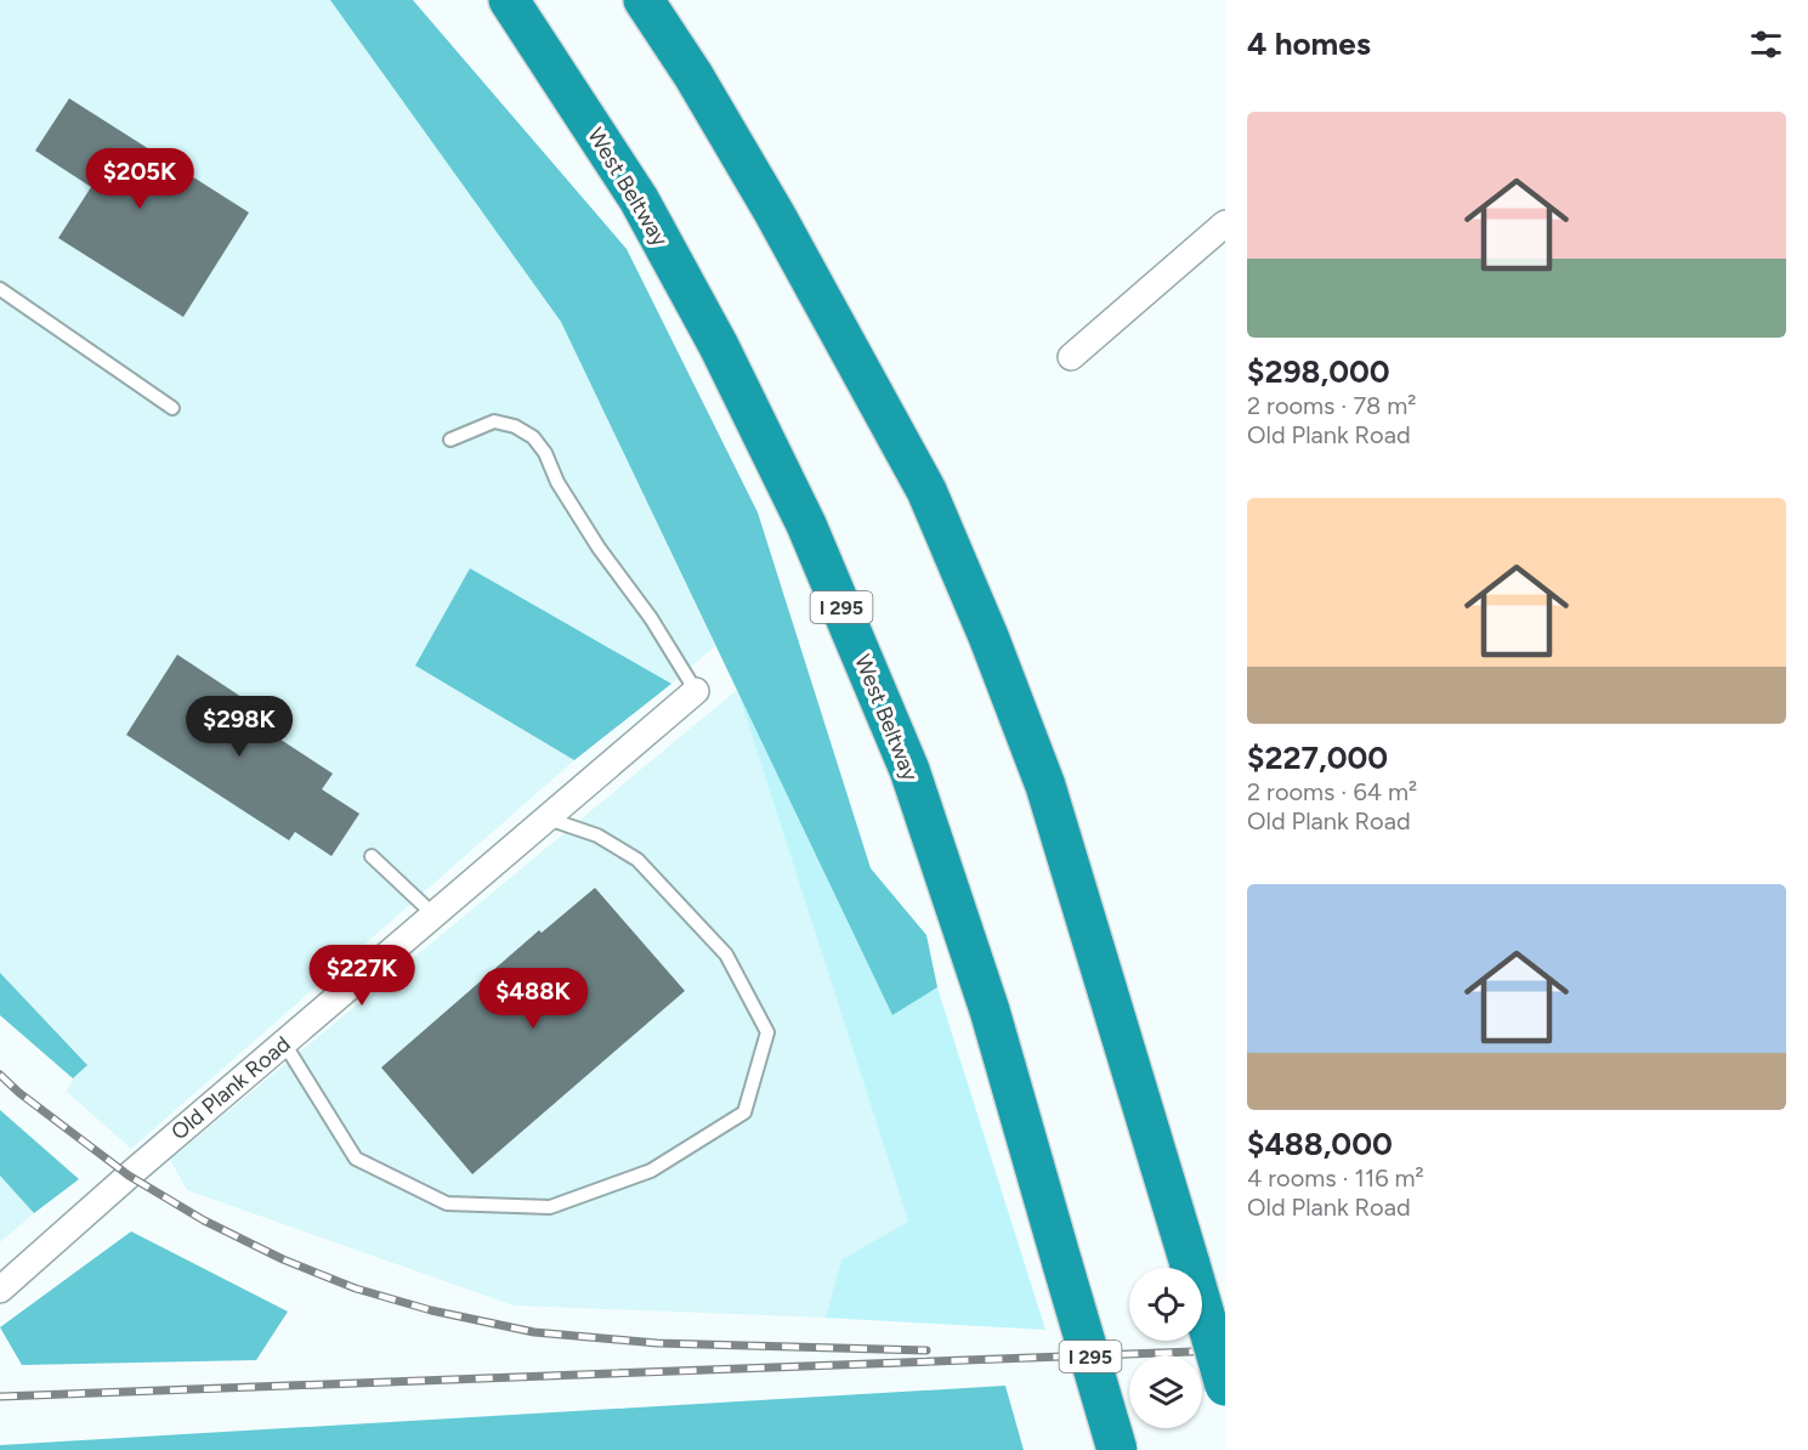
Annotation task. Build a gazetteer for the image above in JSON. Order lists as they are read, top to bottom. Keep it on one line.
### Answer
{"streets":{"highway":["West Beltway","I 295"],"street":["Old Plank Road"]},"page":{"heading":"4 homes","list":[{"name":"$298,000","note":"2 rooms · 78 m² · Old Plank Road"},{"name":"$227,000","note":"2 rooms · 64 m² · Old Plank Road"},{"name":"$488,000","note":"4 rooms · 116 m² · Old Plank Road"}],"price":["$205K","$298K","$227K","$488K"]}}
